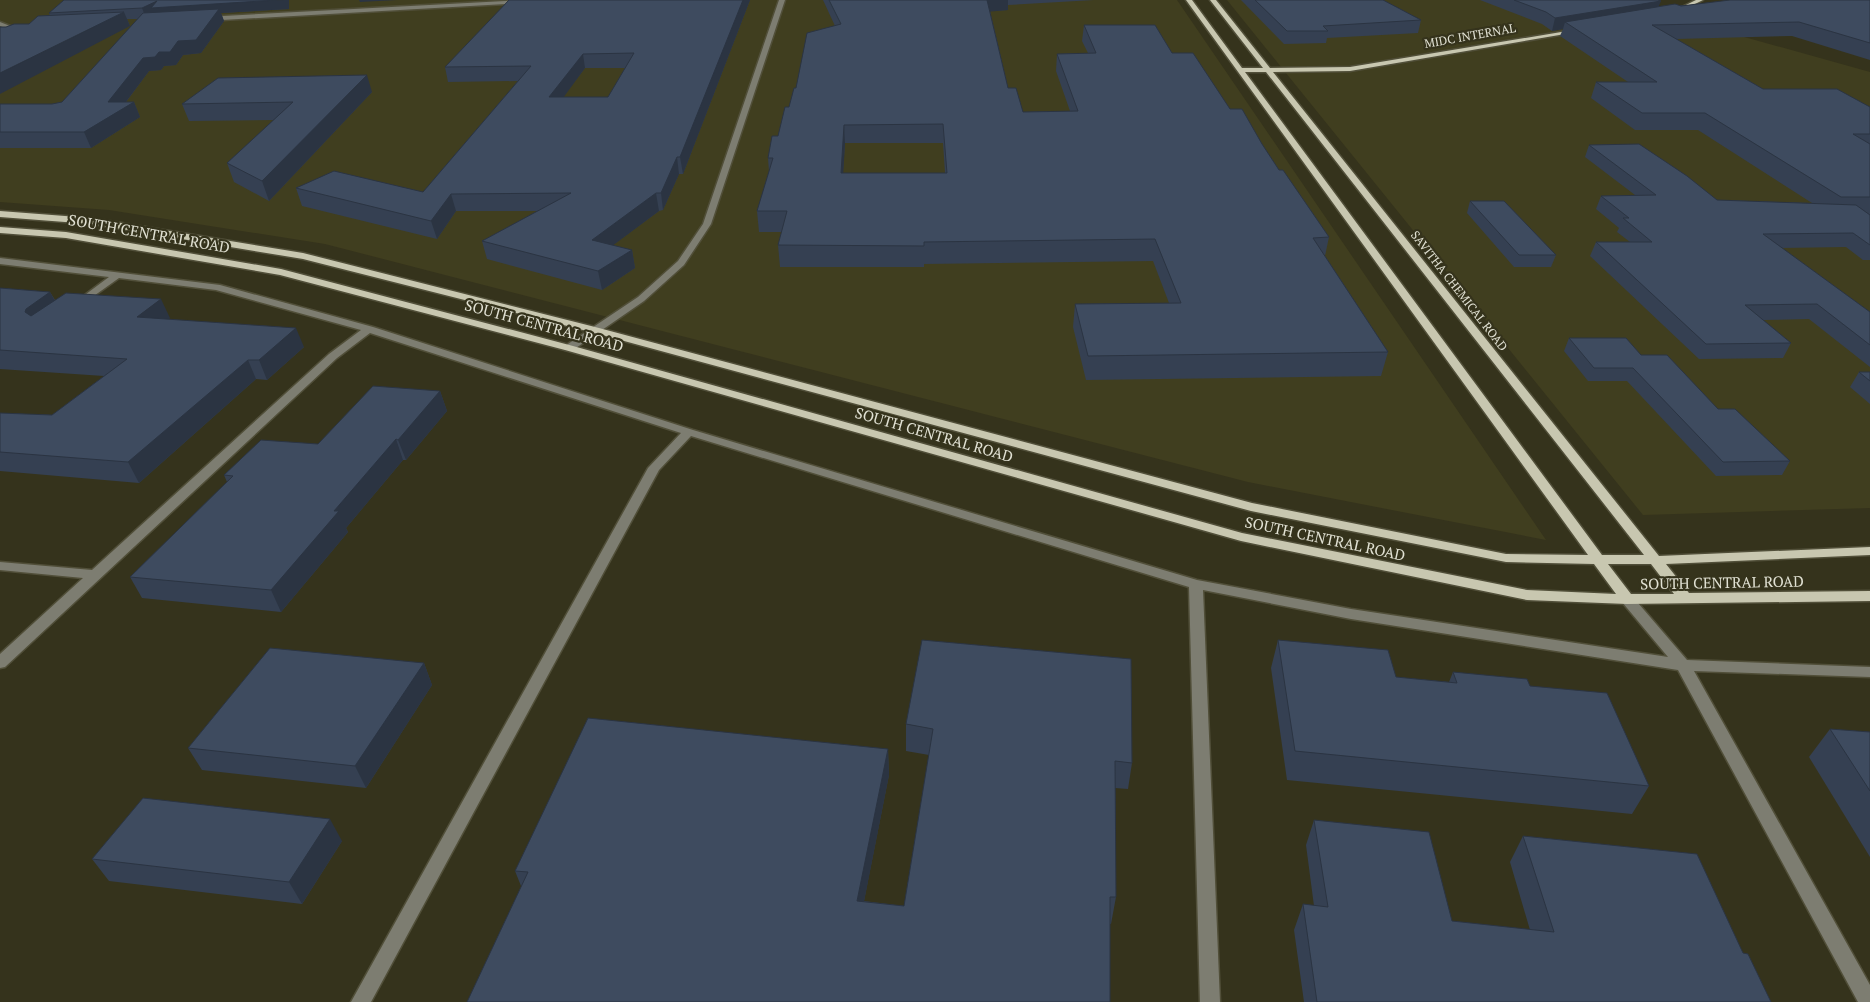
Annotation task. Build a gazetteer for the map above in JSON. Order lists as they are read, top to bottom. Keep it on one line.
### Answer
{"streets":{"main road":["MIDC INTERNAL","SOUTH CENTRAL ROAD","SAVITHA CHEMICAL ROAD"]},"crossings":[["MIDC INTERNAL","SAVITHA CHEMICAL ROAD"],["SOUTH CENTRAL ROAD","SAVITHA CHEMICAL ROAD"]]}
